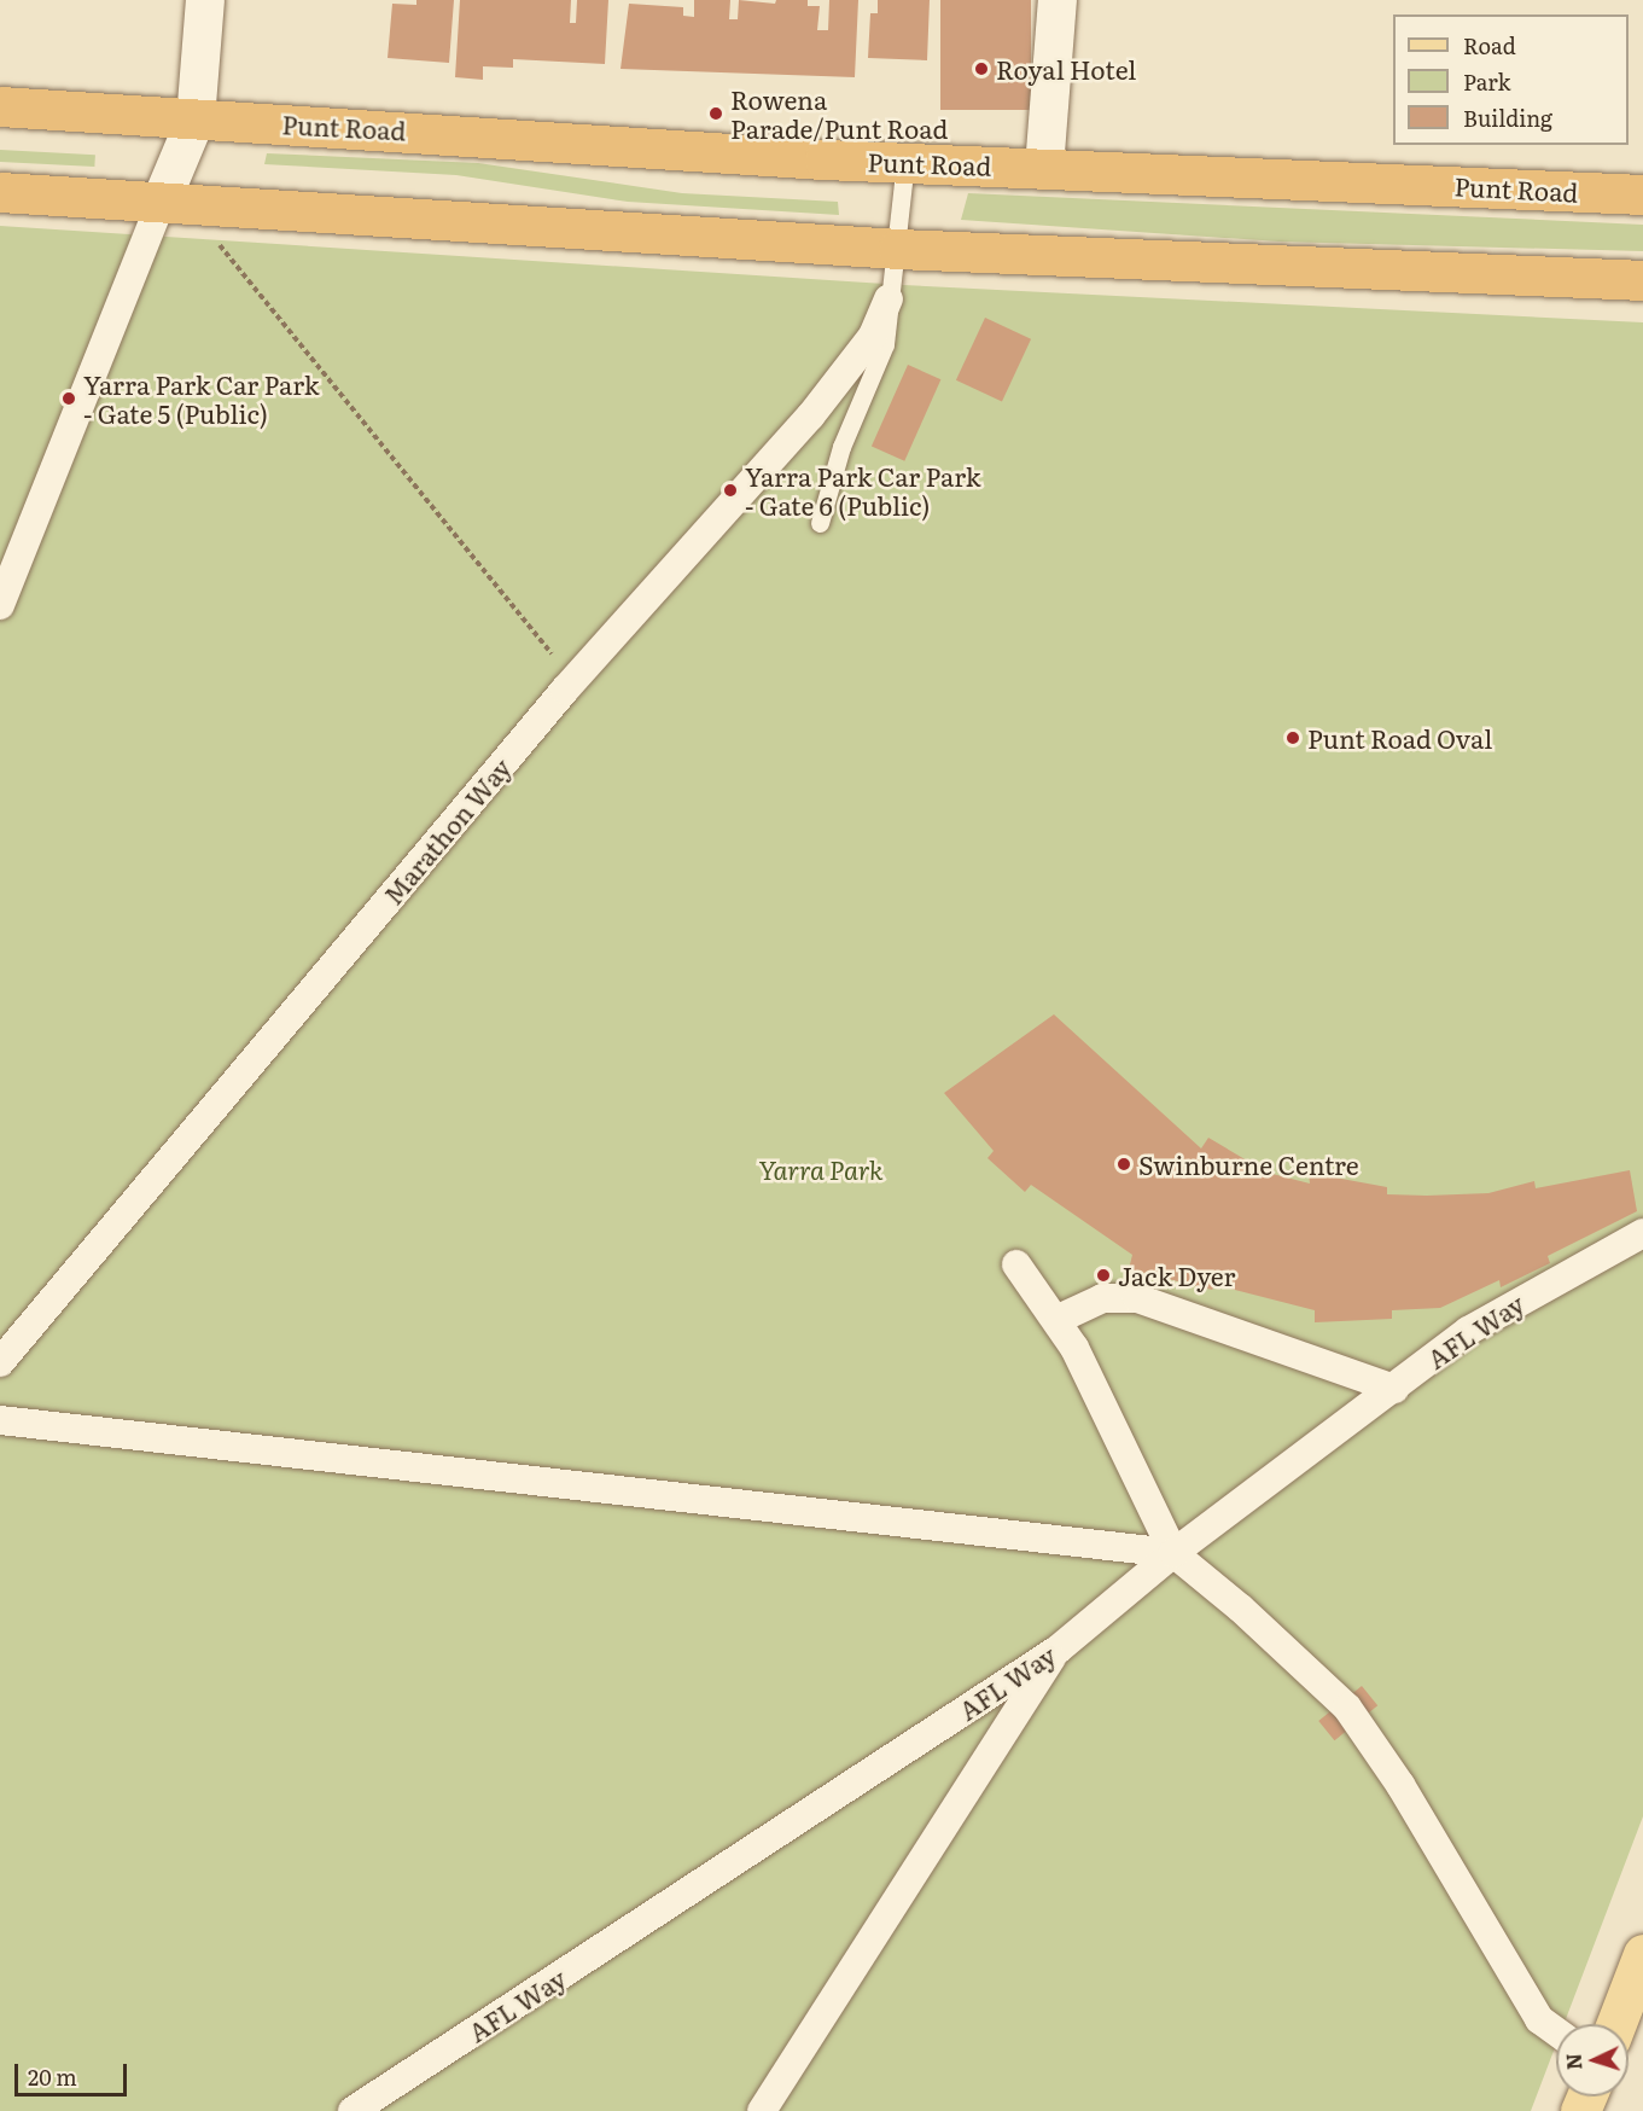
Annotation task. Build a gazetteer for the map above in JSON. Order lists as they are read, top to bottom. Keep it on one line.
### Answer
{"streets":{"highway":["Punt Road"],"street":["Marathon Way","AFL Way"]},"parks":["Yarra Park"],"places":["Royal Hotel","Rowena Parade/Punt Road","Yarra Park Car Park - Gate 5 (Public)","Yarra Park Car Park - Gate 6 (Public)","Punt Road Oval","Swinburne Centre","Jack Dyer"],"legend":["Road","Park","Building"],"scale_bar":"20 m","north":"left"}
